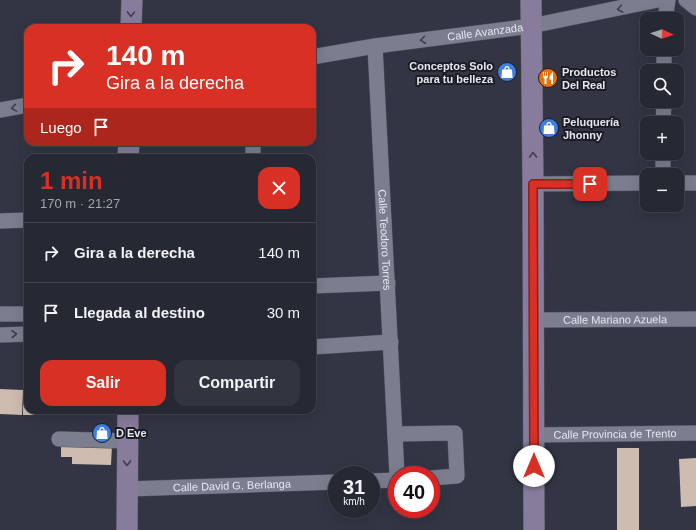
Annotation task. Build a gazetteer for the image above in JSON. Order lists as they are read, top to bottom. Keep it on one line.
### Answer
{"streets":{"street":["Calle Avanzada","Calle Teodoro Torres","Calle Mariano Azuela","Calle Provincia de Trento","Calle David G. Berlanga"]},"crossings":[["Calle Avanzada","Calle Teodoro Torres"]],"one_way":["Calle Avanzada"],"places":{"shop":["Conceptos Solo para tu belleza","Peluquería Jhonny","D Eve"],"restaurant":["Productos Del Real"]},"north":"right","page":{"map_buttons":["+","−"],"turn":["140 m","Gira a la derecha"],"then":"Luego","heading":["1 min","170 m · 21:27"],"list":[{"name":"Gira a la derecha","value":"140 m"},{"name":"Llegada al destino","value":"30 m"}],"buttons":["Salir","Compartir"],"speed":"31 km/h","limit":"40"}}
